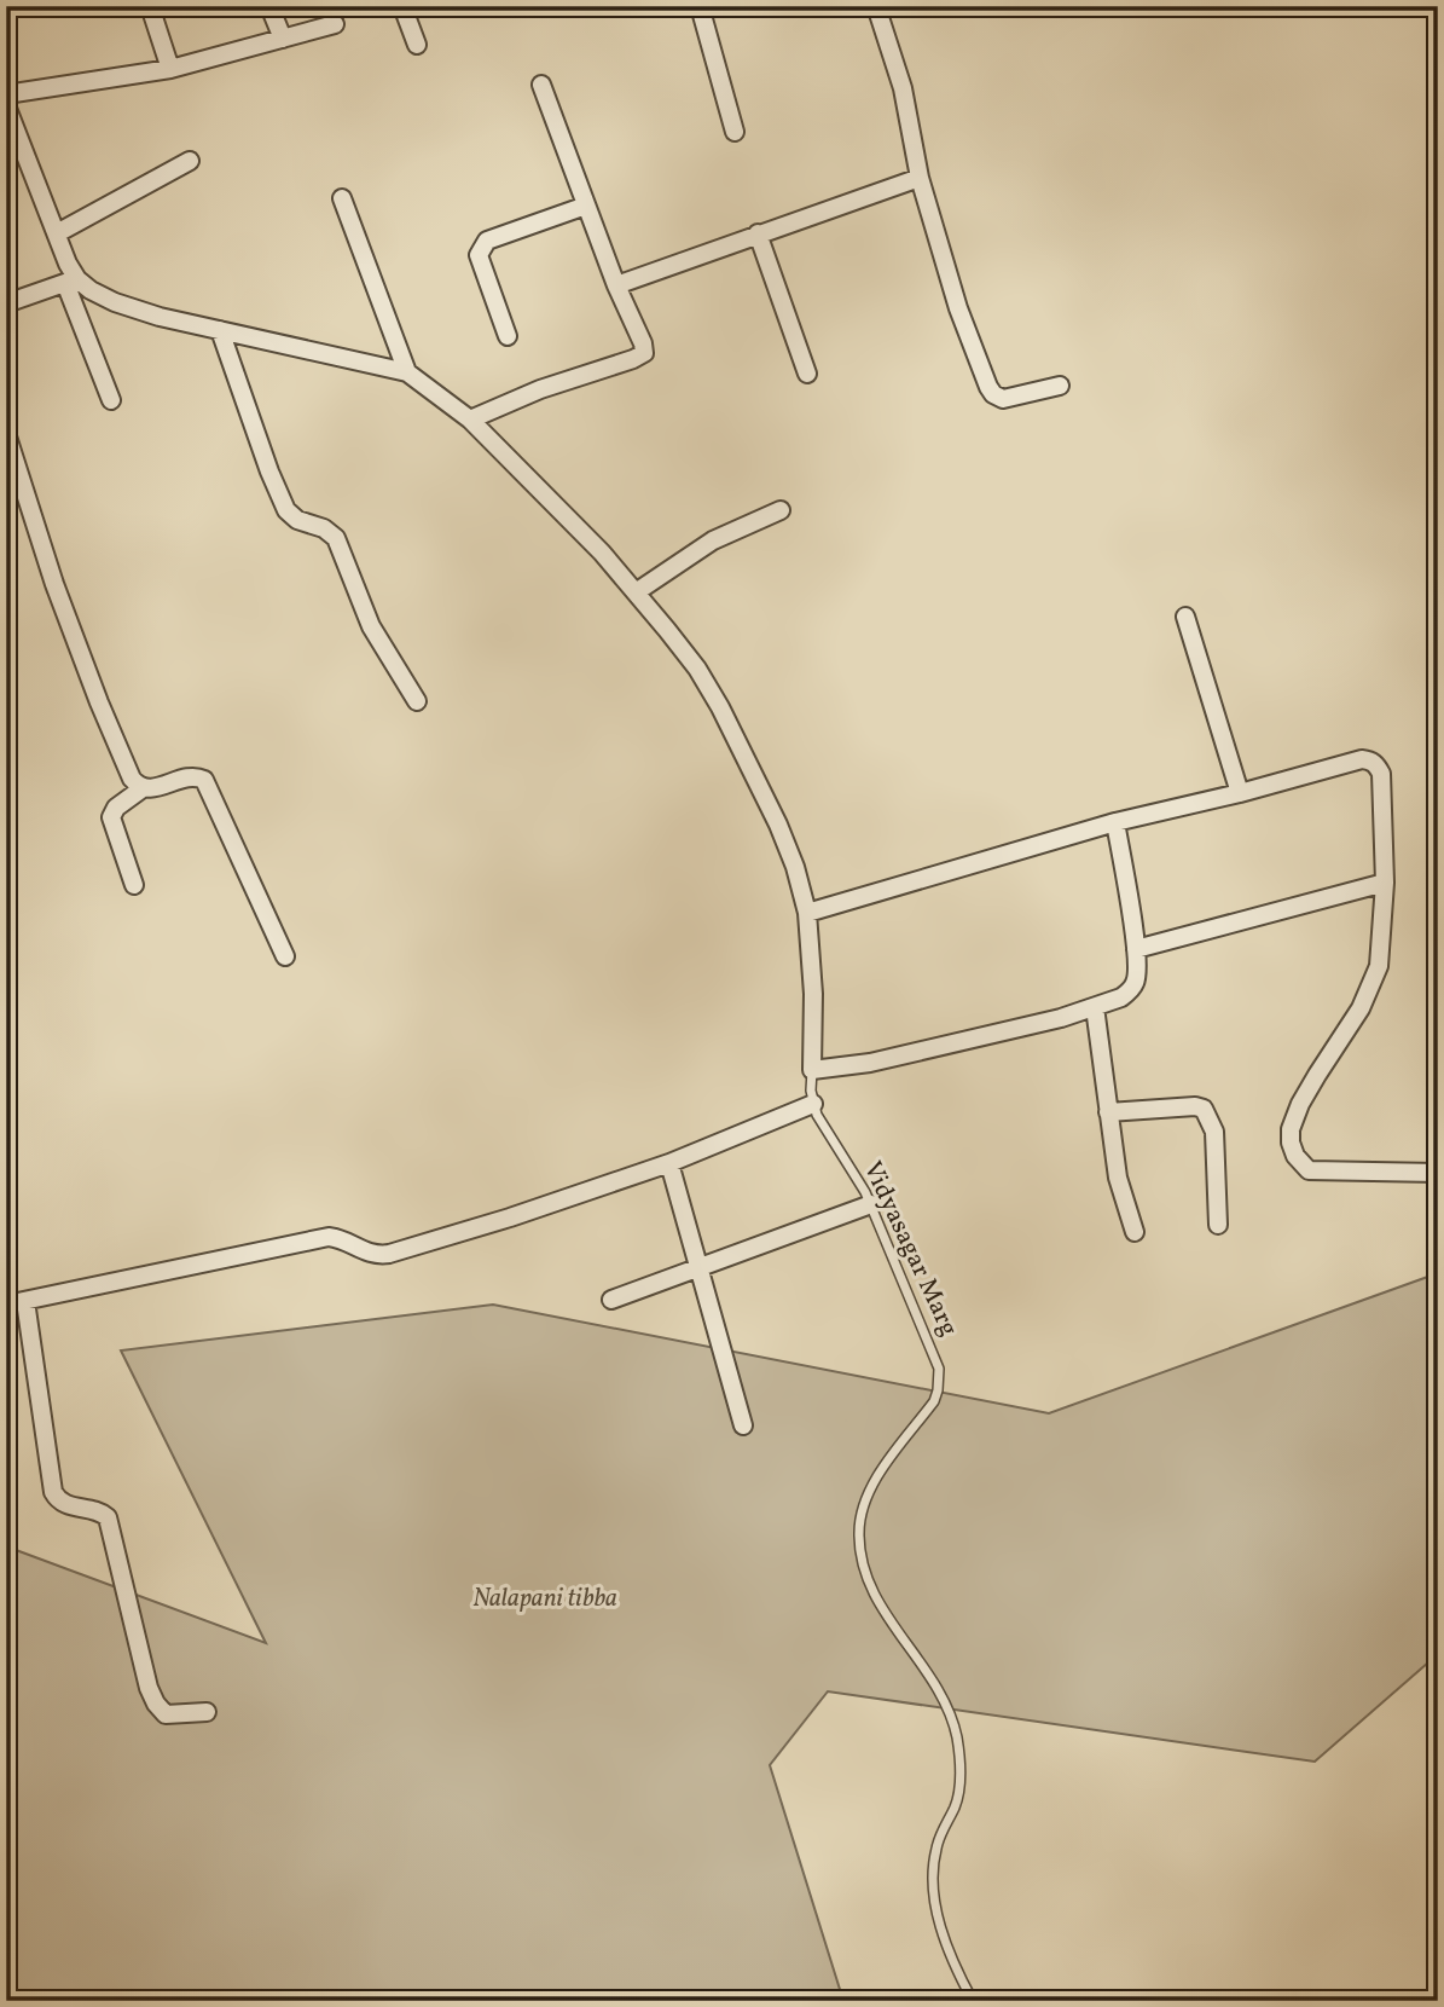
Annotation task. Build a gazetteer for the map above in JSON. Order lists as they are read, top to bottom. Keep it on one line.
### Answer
{"streets":{"lane":["Vidyasagar Marg"]},"parks":["Nalapani tibba"]}
